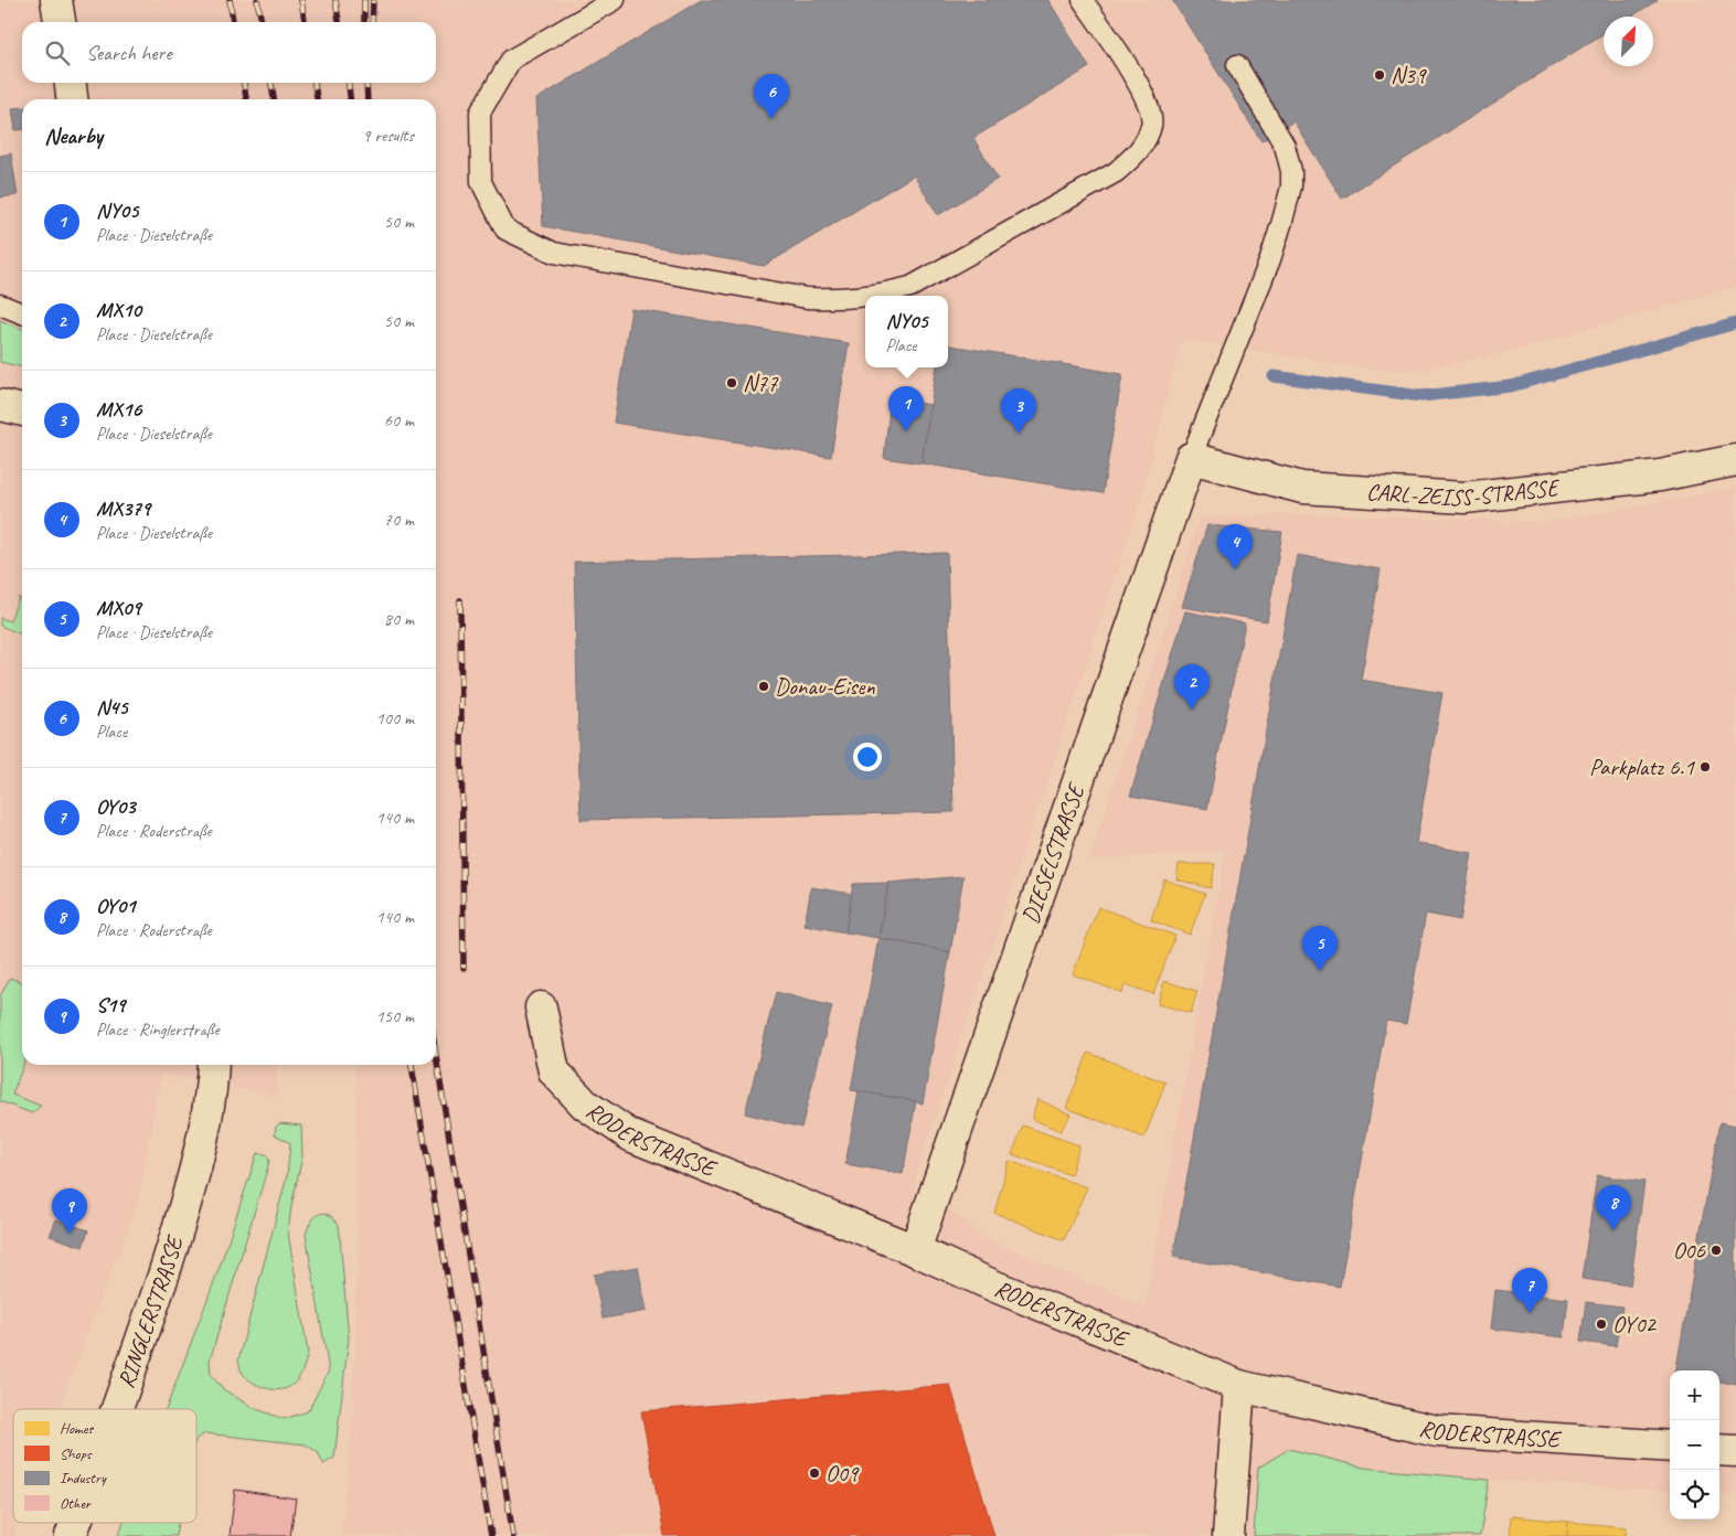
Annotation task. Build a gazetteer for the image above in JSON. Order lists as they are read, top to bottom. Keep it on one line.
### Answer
{"streets":{"street":["CARL-ZEISS-STRASSE","DIESELSTRASSE","RODERSTRASSE","RINGLERSTRASSE"]},"crossings":[["CARL-ZEISS-STRASSE","DIESELSTRASSE"],["DIESELSTRASSE","RODERSTRASSE"]],"places":["N39","N77","Donau-Eisen","Parkplatz 6.1","O06","OY02","O09"],"legend":["Homes","Shops","Industry","Other"],"north":"top right","page":{"search":"Search here","pins":["6","1","3","4","2","5","8","9","7"],"heading":["Nearby","9 results"],"list":[{"mark":"1","name":"NY05","note":"Place · Dieselstraße","value":"50 m"},{"mark":"2","name":"MX10","note":"Place · Dieselstraße","value":"50 m"},{"mark":"3","name":"MX16","note":"Place · Dieselstraße","value":"60 m"},{"mark":"4","name":"MX379","note":"Place · Dieselstraße","value":"70 m"},{"mark":"5","name":"MX09","note":"Place · Dieselstraße","value":"80 m"},{"mark":"6","name":"N45","note":"Place","value":"100 m"},{"mark":"7","name":"OY03","note":"Place · Roderstraße","value":"140 m"},{"mark":"8","name":"OY01","note":"Place · Roderstraße","value":"140 m"},{"mark":"9","name":"S19","note":"Place · Ringlerstraße","value":"150 m"}],"popup":["NY05","Place"],"map_buttons":["+","−"]}}
